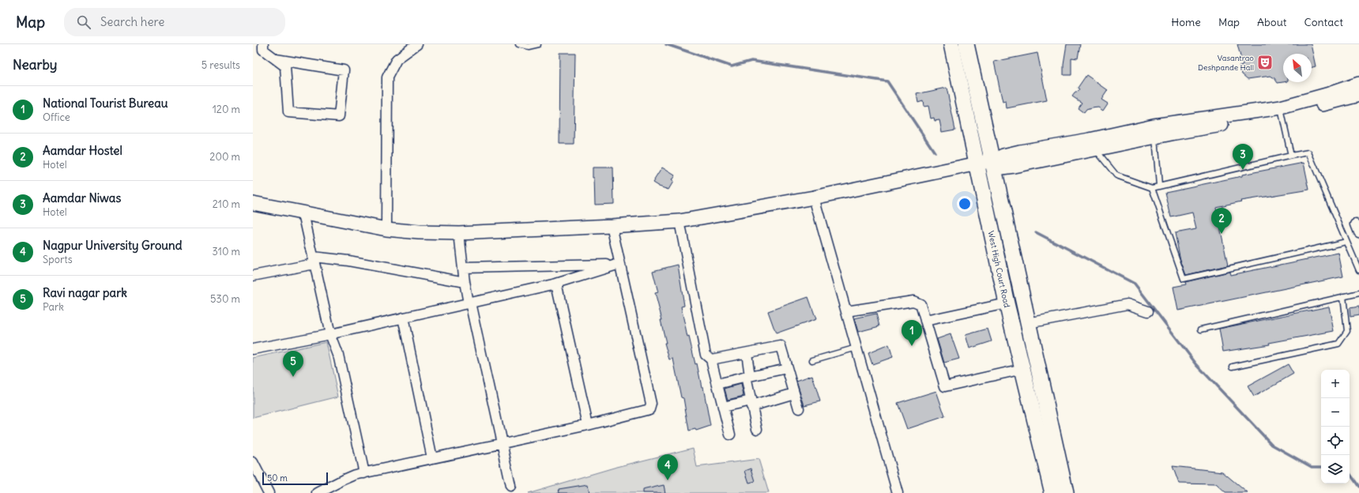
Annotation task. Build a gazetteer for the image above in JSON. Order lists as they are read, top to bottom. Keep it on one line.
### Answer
{"streets":{"main road":["West High Court Road"]},"places":{"theatre":["Vasantrao Deshpande Hall"]},"scale_bar":"50 m","north":"top left","page":{"header":"Map","search":"Search here","nav":["Home","Map","About","Contact"],"heading":["Nearby","5 results"],"list":[{"mark":"1","name":"National Tourist Bureau","note":"Office","value":"120 m"},{"mark":"2","name":"Aamdar Hostel","note":"Hotel","value":"200 m"},{"mark":"3","name":"Aamdar Niwas","note":"Hotel","value":"210 m"},{"mark":"4","name":"Nagpur University Ground","note":"Sports","value":"310 m"},{"mark":"5","name":"Ravi nagar park","note":"Park","value":"530 m"}],"pins":["3","2","1","5","4"],"map_buttons":["+","−"],"scale":"50 m"}}
